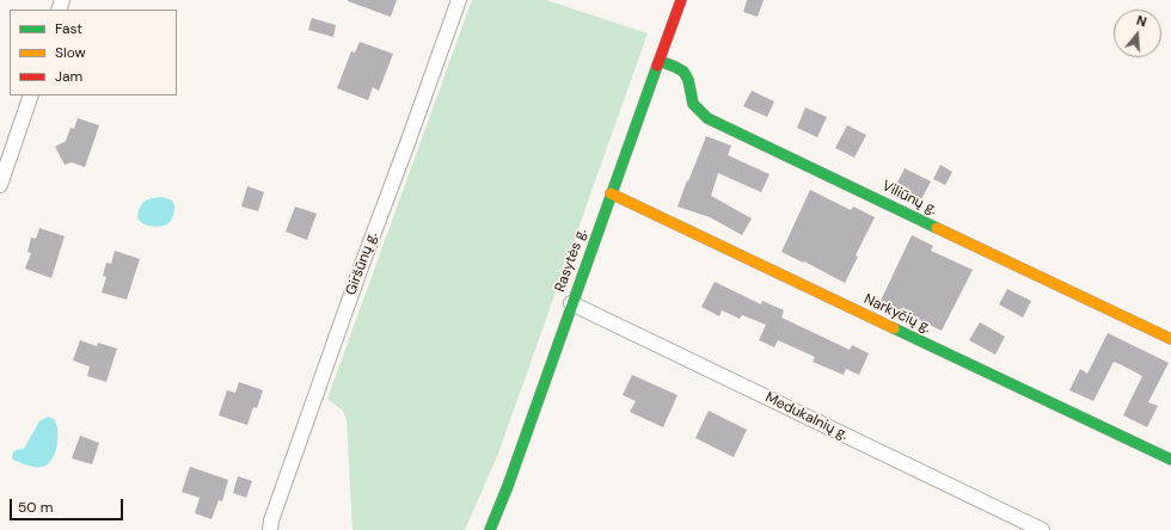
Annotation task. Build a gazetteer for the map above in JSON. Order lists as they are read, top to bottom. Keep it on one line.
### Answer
{"streets":{"street":["Viliūnų g.","Rasytės g.","Giršūnų g.","Narkyčių g.","Medukalnių g."]},"crossings":[["Viliūnų g.","Rasytės g."],["Rasytės g.","Narkyčių g."],["Rasytės g.","Medukalnių g."]],"legend":["Fast","Slow","Jam"],"scale_bar":"50 m","north":"top"}
